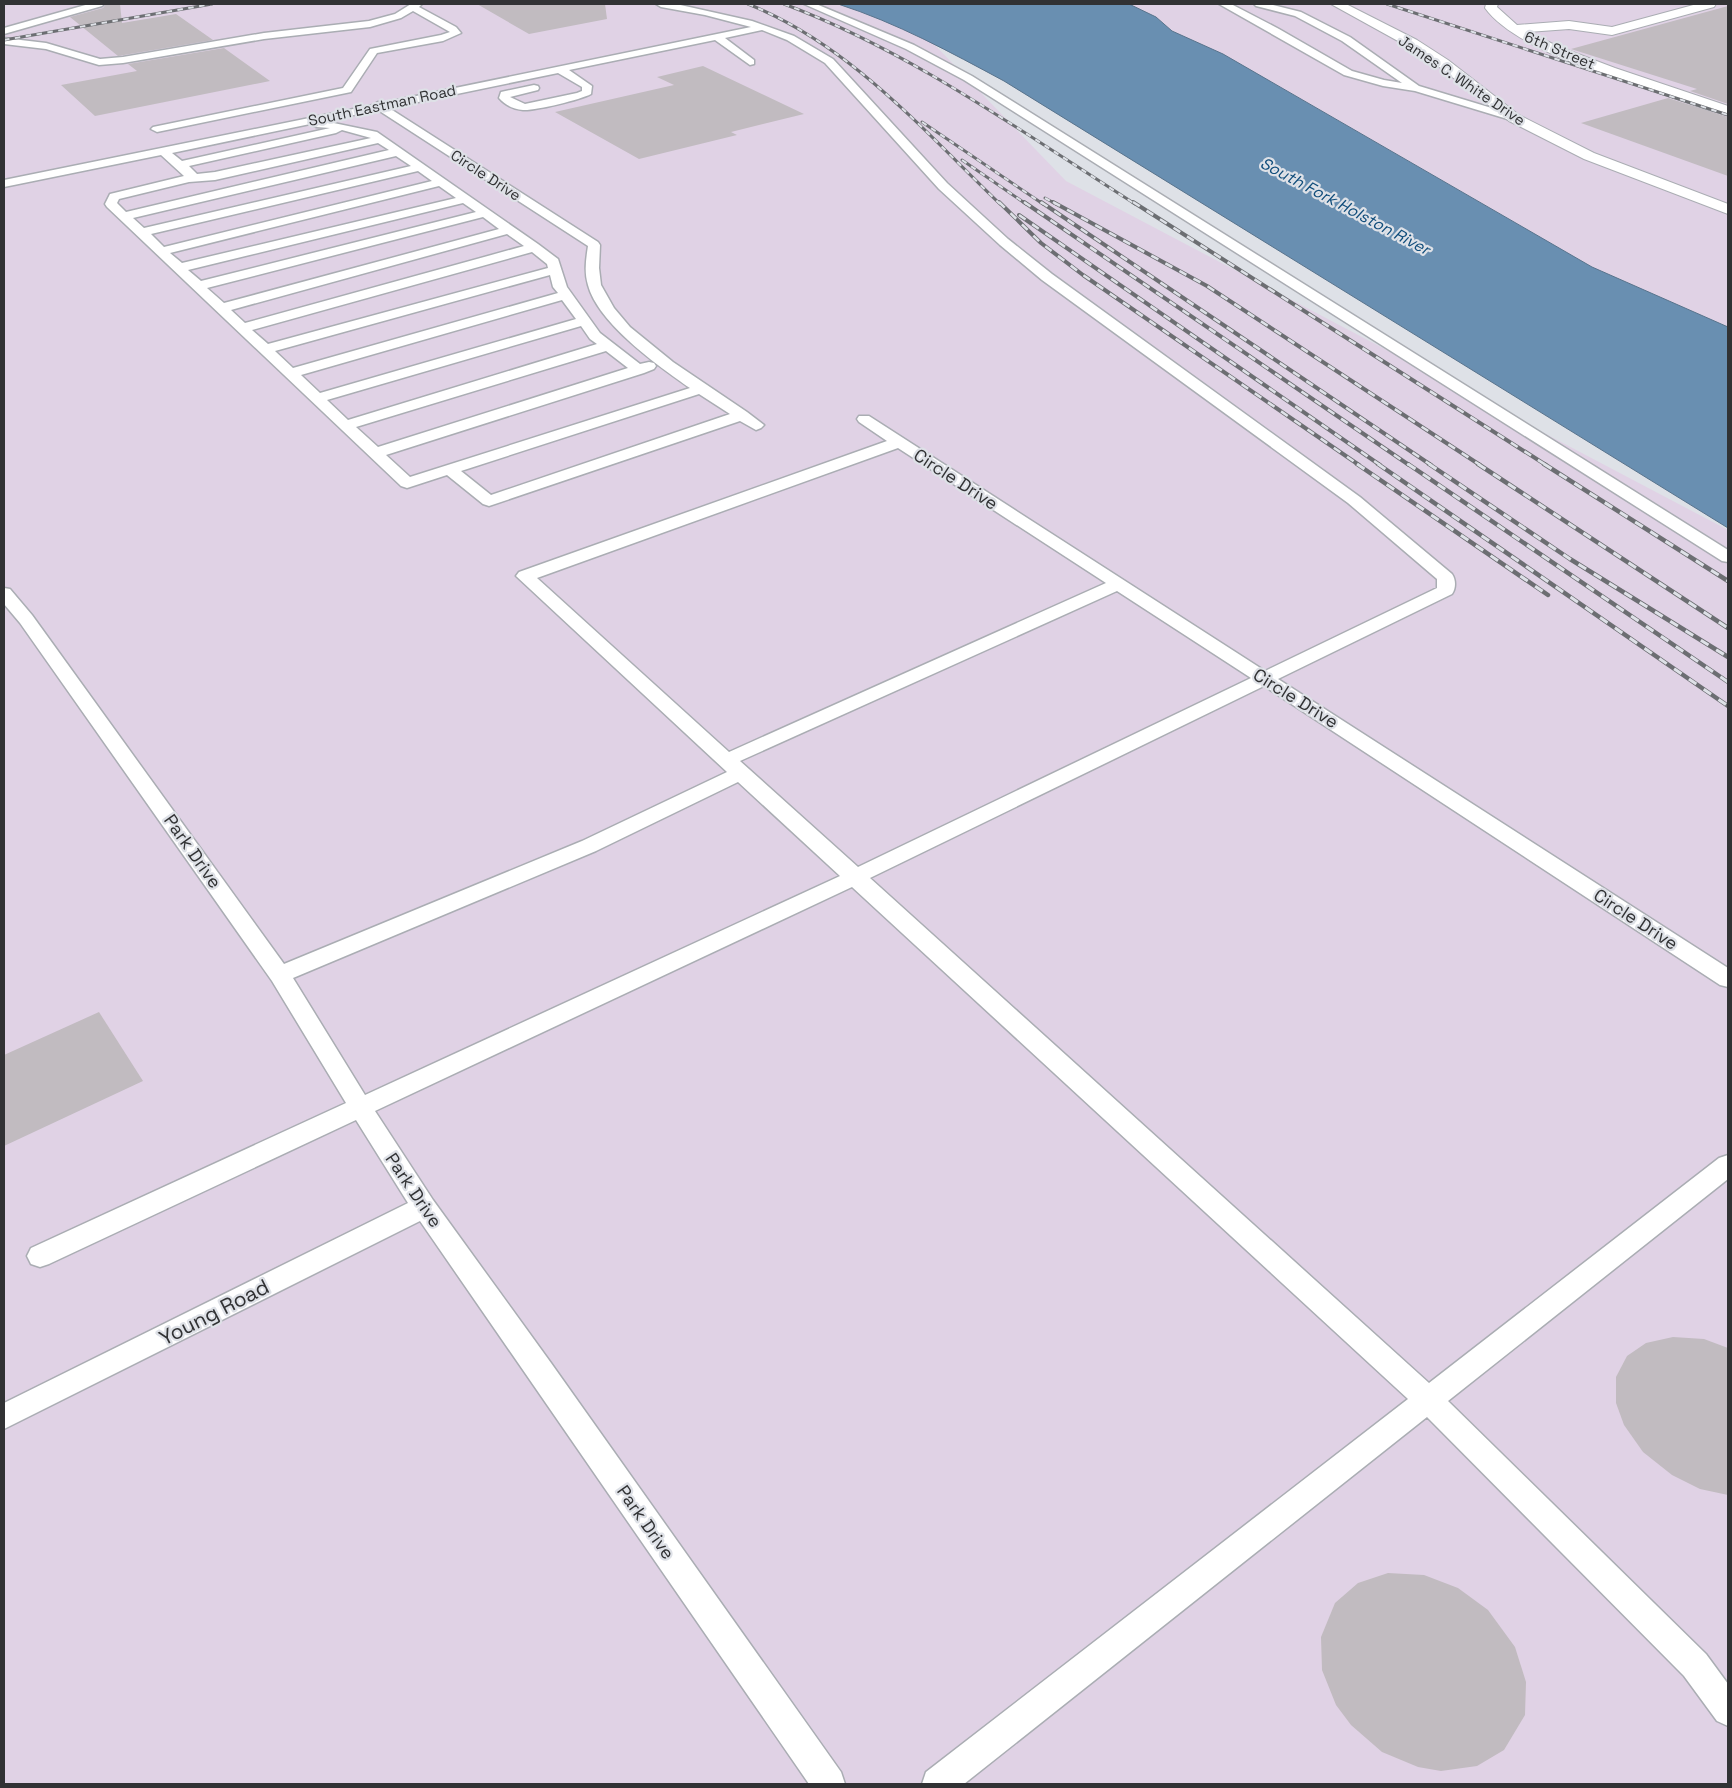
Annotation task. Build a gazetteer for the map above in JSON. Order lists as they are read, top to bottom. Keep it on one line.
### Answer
{"streets":{"street":["6th Street","James C. White Drive"],"lane":["South Eastman Road","Circle Drive","Park Drive","Young Road"]},"crossings":[["South Eastman Road","Circle Drive"],["Park Drive","Young Road"]],"water":["South Fork Holston River"]}
